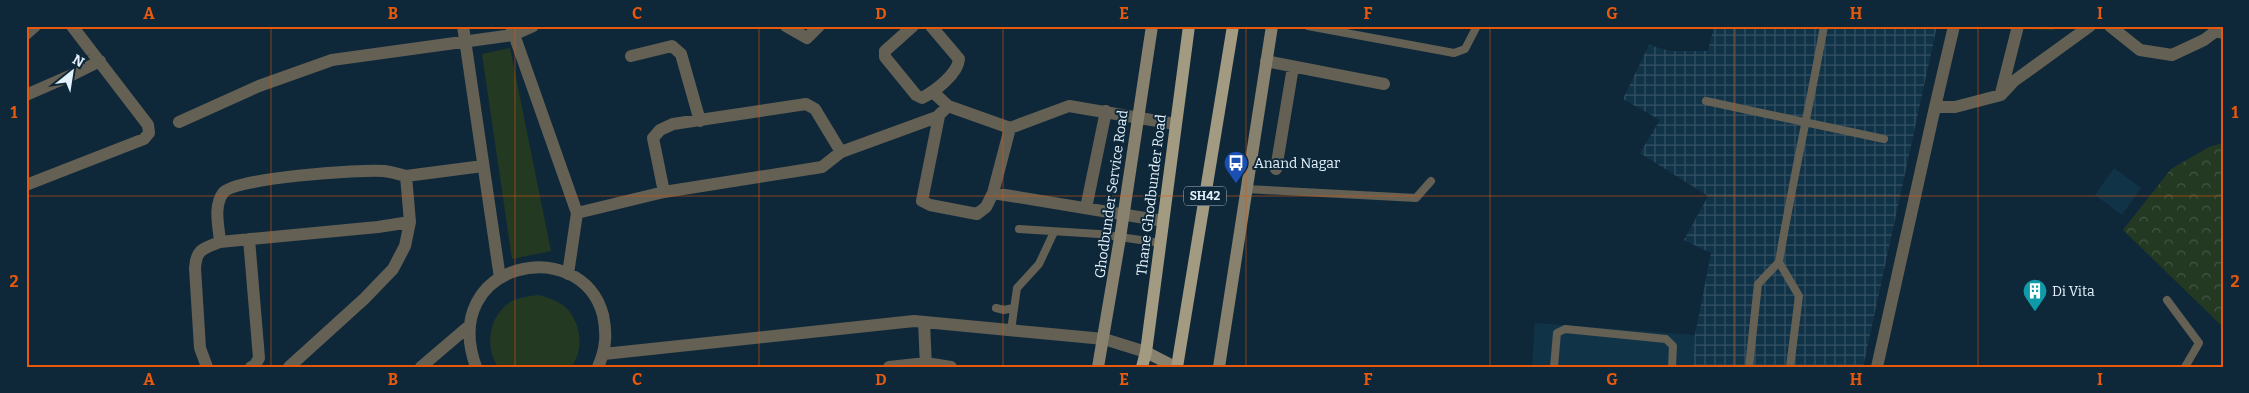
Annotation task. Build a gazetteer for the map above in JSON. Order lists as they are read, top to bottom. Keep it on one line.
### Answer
{"streets":{"main road":["Thane Ghodbunder Road","SH42"],"street":["Ghodbunder Service Road"]},"places":{"bus stop":["Anand Nagar"],"building":["Di Vita"]},"north":"top right","grid":{"columns":["A","B","C","D","E","F","G","H","I"],"rows":["1","2"]}}
